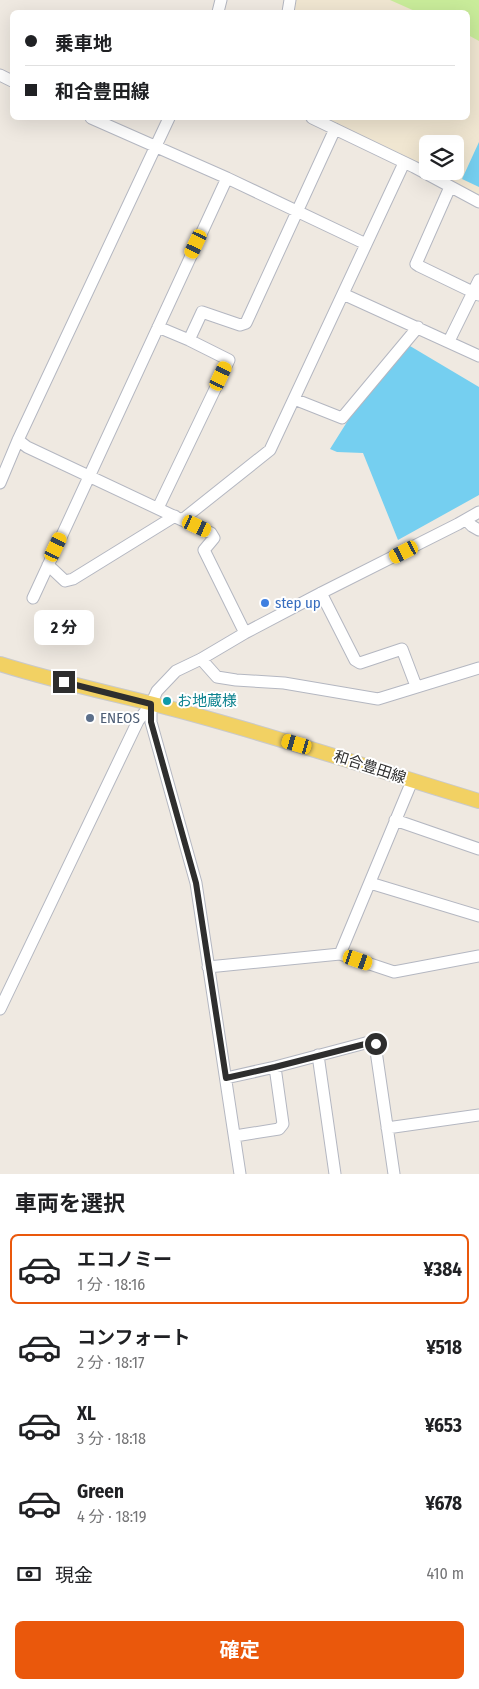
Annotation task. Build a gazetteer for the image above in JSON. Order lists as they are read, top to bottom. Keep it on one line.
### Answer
{"streets":{"main road":["和合豊田線"]},"places":["step up","お地蔵様","ENEOS"],"page":{"banner":["乗車地","和合豊田線"],"bubble":"2 分","heading":"車両を選択","list":[{"name":"エコノミー","note":"1 分 · 18:16","value":"¥384"},{"name":"コンフォート","note":"2 分 · 18:17","value":"¥518"},{"name":"XL","note":"3 分 · 18:18","value":"¥653"},{"name":"Green","note":"4 分 · 18:19","value":"¥678"}],"pay":["現金","410 m"],"buttons":"確定"}}
